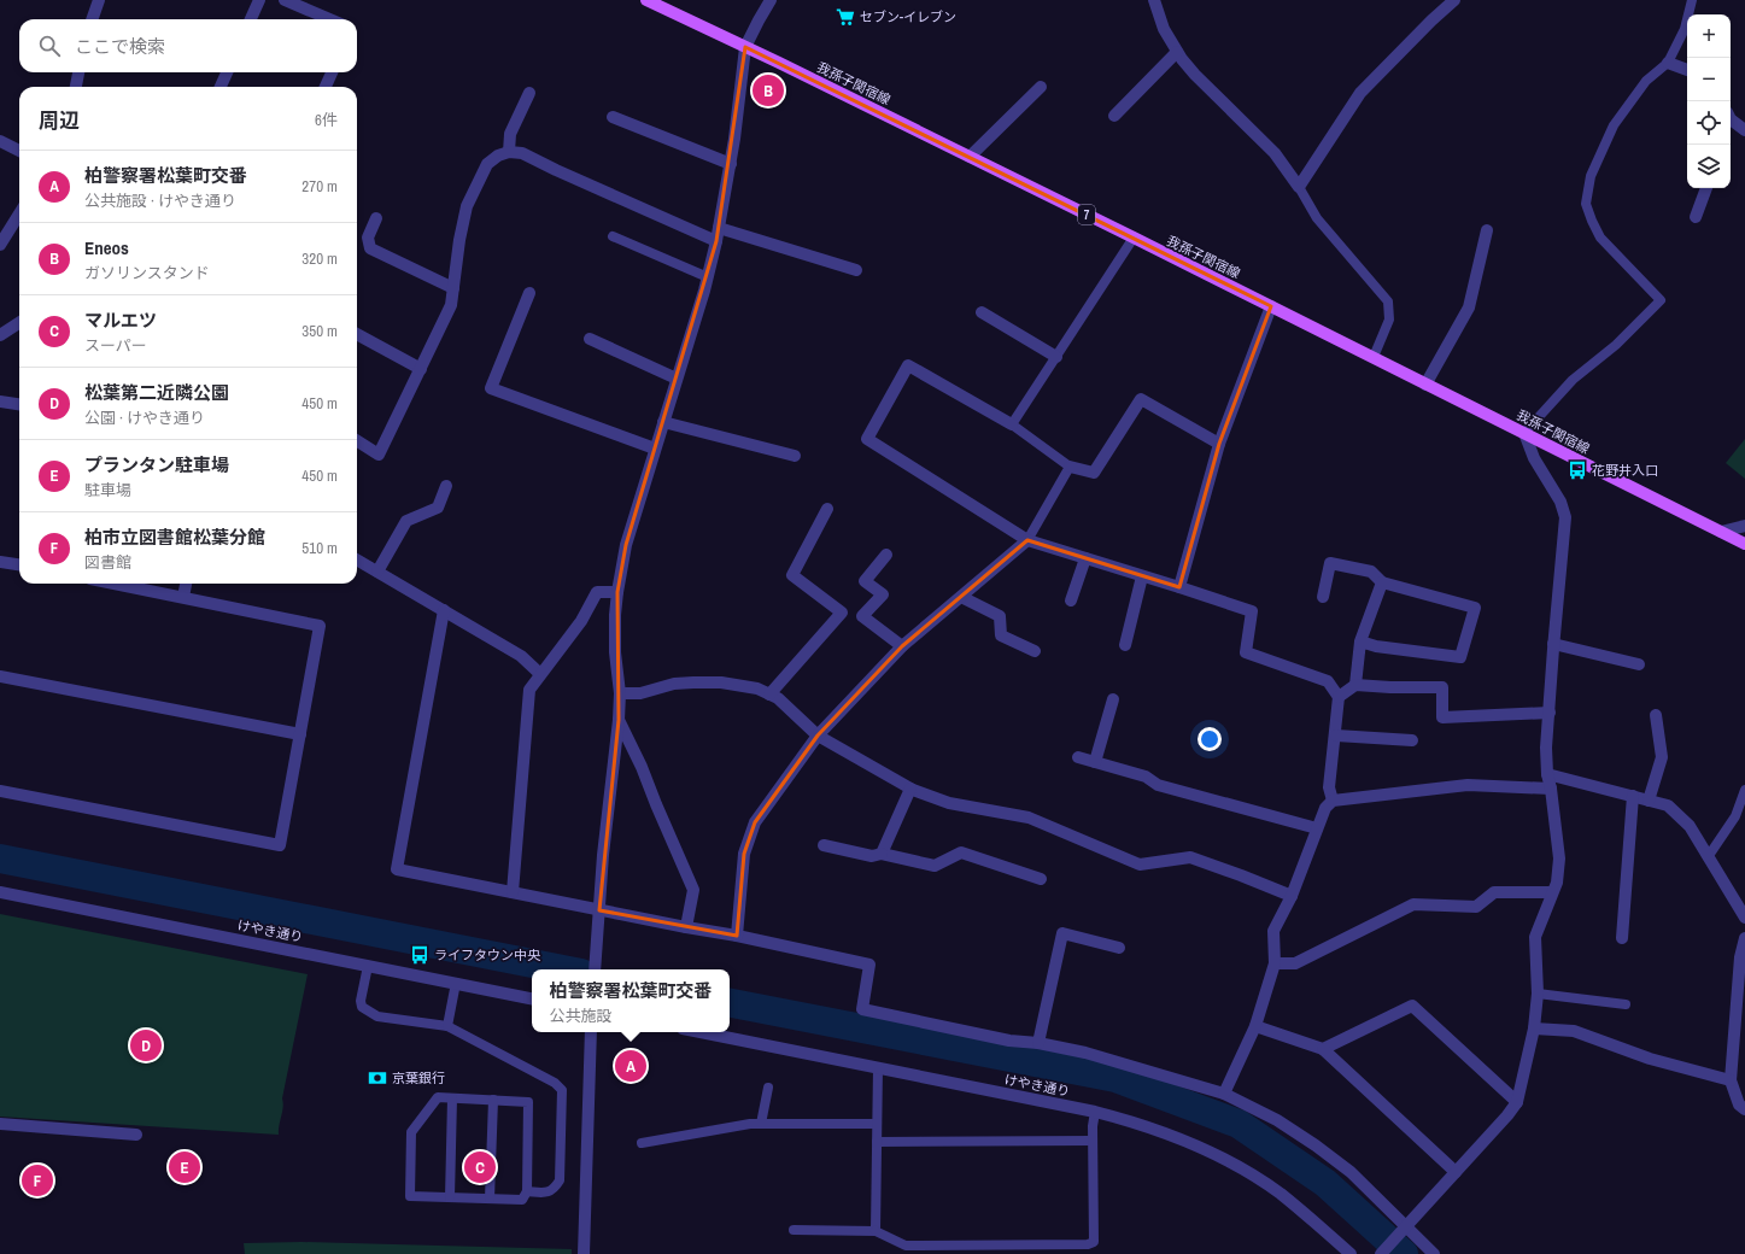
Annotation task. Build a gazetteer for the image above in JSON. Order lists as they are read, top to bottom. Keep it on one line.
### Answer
{"streets":{"main road":["我孫子関宿線","7"],"street":["けやき通り"]},"places":{"supermarket":["セブン-イレブン"],"bus stop":["花野井入口","ライフタウン中央"],"bank":["京葉銀行"]},"page":{"map_buttons":["+","−"],"search":"ここで検索","pins":["B","D","A","C","E","F"],"heading":["周辺","6件"],"list":[{"mark":"A","name":"柏警察署松葉町交番","note":"公共施設 · けやき通り","value":"270 m"},{"mark":"B","name":"Eneos","note":"ガソリンスタンド","value":"320 m"},{"mark":"C","name":"マルエツ","note":"スーパー","value":"350 m"},{"mark":"D","name":"松葉第二近隣公園","note":"公園 · けやき通り","value":"450 m"},{"mark":"E","name":"プランタン駐車場","note":"駐車場","value":"450 m"},{"mark":"F","name":"柏市立図書館松葉分館","note":"図書館","value":"510 m"}],"popup":["柏警察署松葉町交番","公共施設"]}}
